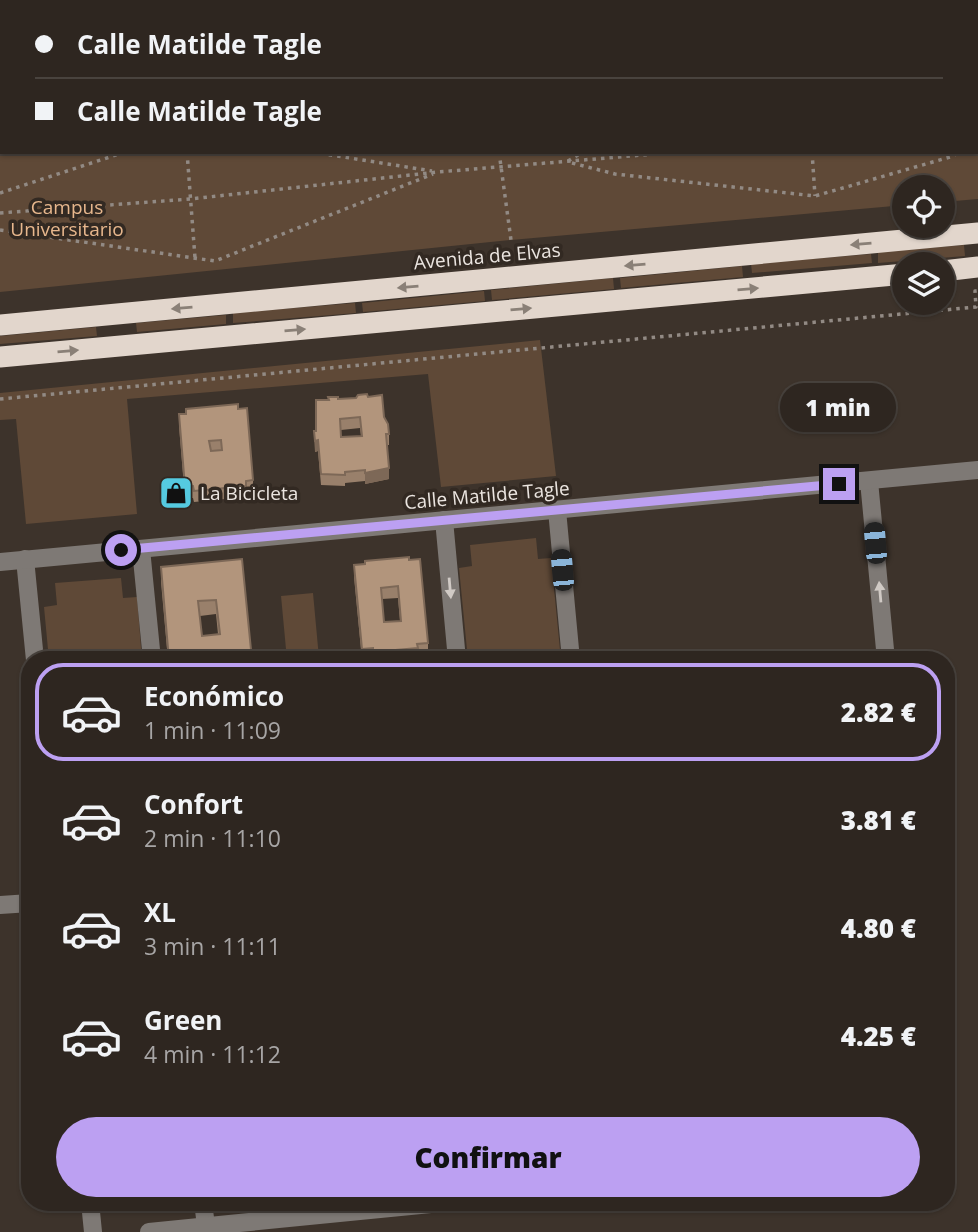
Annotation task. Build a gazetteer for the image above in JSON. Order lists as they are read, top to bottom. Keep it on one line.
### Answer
{"streets":{"highway":["Avenida de Elvas"],"street":["Calle Matilde Tagle"]},"parks":["Campus Universitario"],"places":{"shop":["La Bicicleta"]},"page":{"banner":["Calle Matilde Tagle","Calle Matilde Tagle"],"bubble":"1 min","list":[{"name":"Económico","note":"1 min · 11:09","value":"2.82 €"},{"name":"Confort","note":"2 min · 11:10","value":"3.81 €"},{"name":"XL","note":"3 min · 11:11","value":"4.80 €"},{"name":"Green","note":"4 min · 11:12","value":"4.25 €"}],"buttons":"Confirmar"}}
